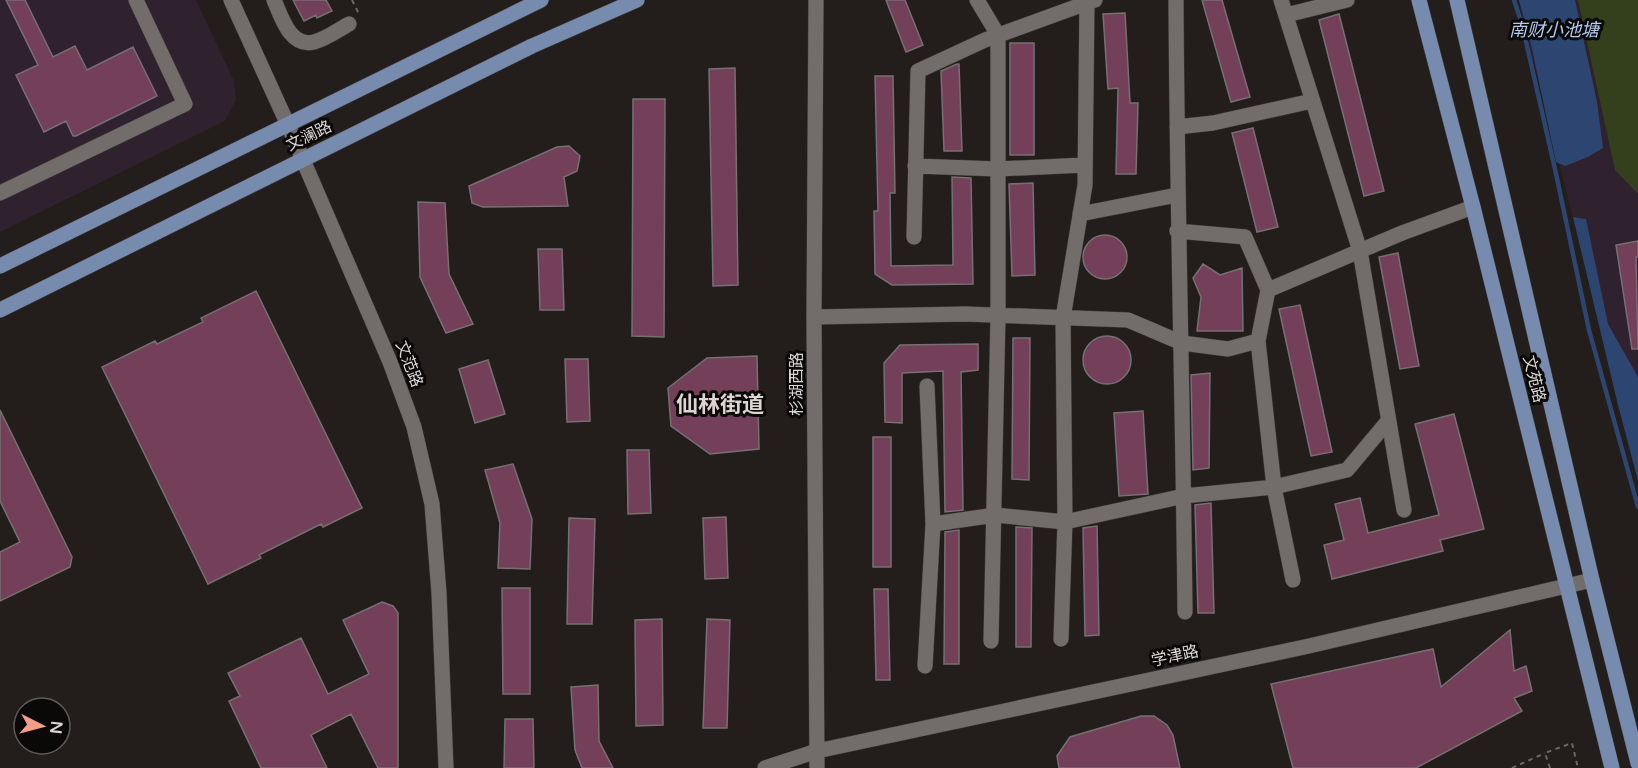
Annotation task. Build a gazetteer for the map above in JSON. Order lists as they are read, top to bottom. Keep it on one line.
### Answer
{"streets":{"main road":["文澜路","文苑路"],"street":["文范路","杉湖西路","学津路"]},"crossings":[["文澜路","文范路"],["文苑路","学津路"],["杉湖西路","学津路"]],"districts":["仙林街道"],"water":["南财小池塘"],"north":"right"}
